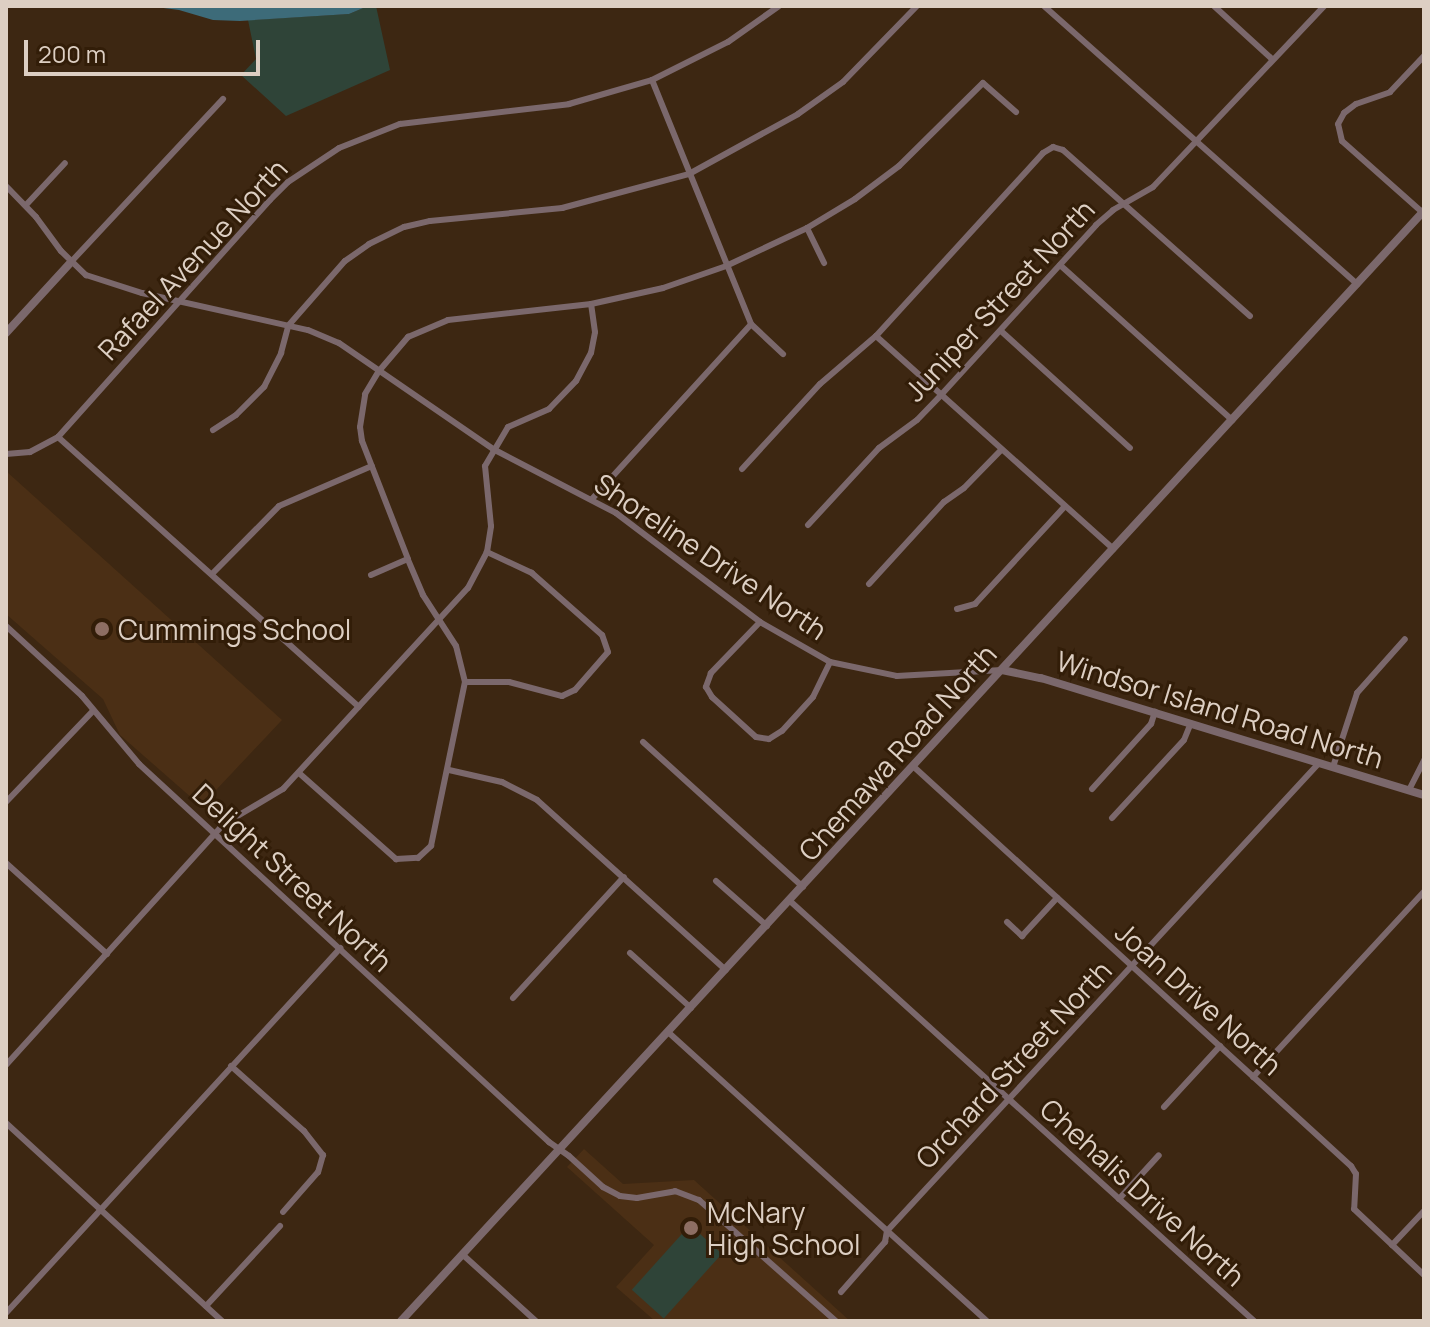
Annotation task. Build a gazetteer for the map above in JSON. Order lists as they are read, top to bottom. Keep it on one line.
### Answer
{"streets":{"street":["Rafael Avenue North","Juniper Street North","Shoreline Drive North","Windsor Island Road North","Chemawa Road North","Delight Street North","Joan Drive North","Orchard Street North","Chehalis Drive North"]},"crossings":[["Rafael Avenue North","Shoreline Drive North"],["Shoreline Drive North","Windsor Island Road North"],["Shoreline Drive North","Chemawa Road North"],["Windsor Island Road North","Chemawa Road North"],["Windsor Island Road North","Orchard Street North"],["Chemawa Road North","Delight Street North"],["Chemawa Road North","Joan Drive North"],["Chemawa Road North","Chehalis Drive North"],["Joan Drive North","Orchard Street North"],["Orchard Street North","Chehalis Drive North"]],"places":["Cummings School","McNary High School"],"scale_bar":"200 m"}
